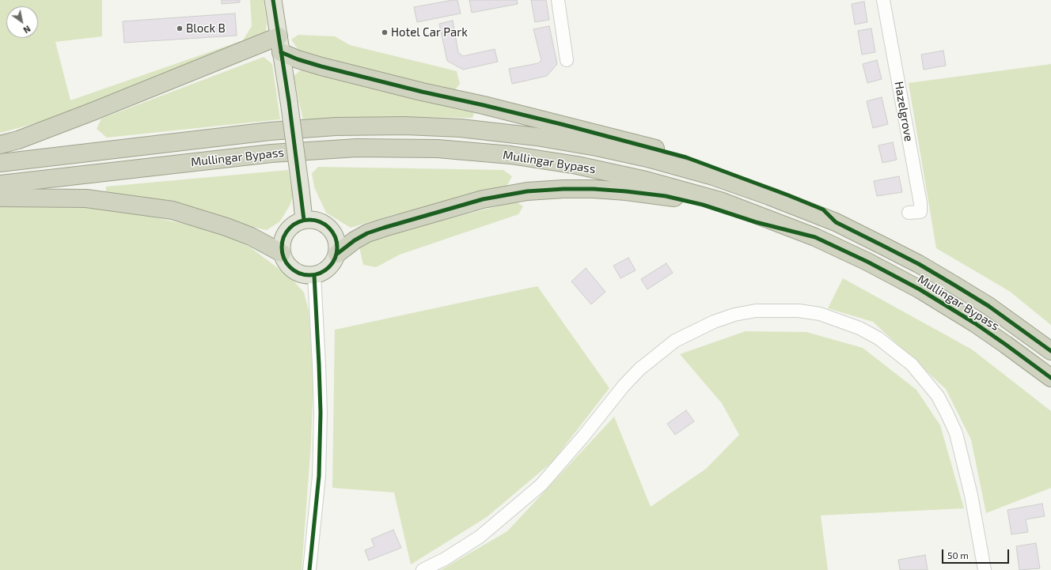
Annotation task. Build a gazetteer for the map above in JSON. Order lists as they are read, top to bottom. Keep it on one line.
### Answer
{"streets":{"highway":["Mullingar Bypass"],"street":["Hazelgrove"]},"places":["Block B","Hotel Car Park"],"scale_bar":"50 m","north":"bottom right"}
